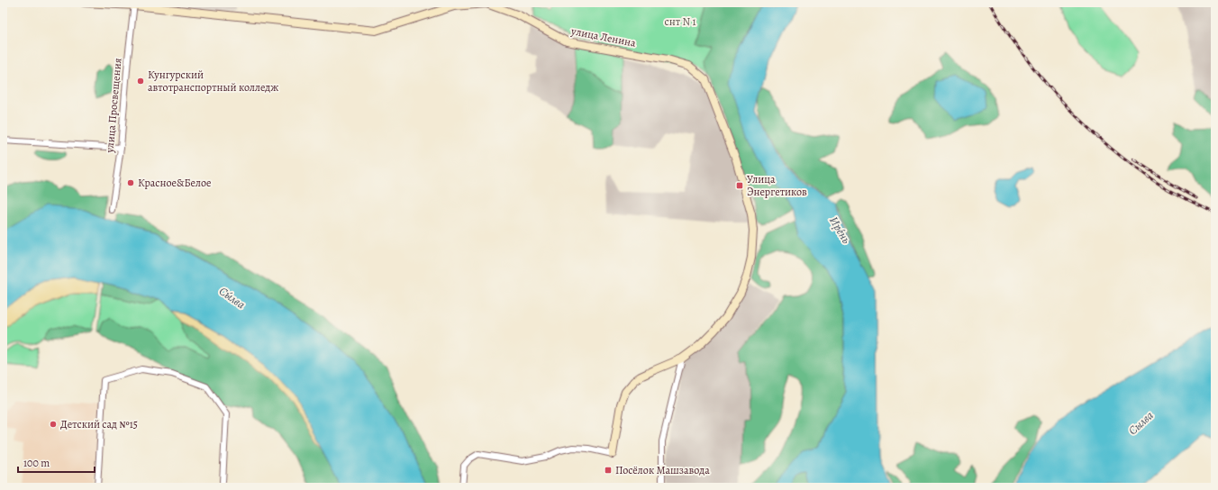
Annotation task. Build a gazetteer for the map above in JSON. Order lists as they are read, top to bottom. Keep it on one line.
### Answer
{"streets":{"street":["улица Ленина","улица Просвещения"]},"crossings":[["улица Ленина","улица Просвещения"]],"water":["Ире́нь","Сы́лва","Сылва"],"parks":["снт N 1"],"places":{"other":["Кунгурский автотранспортный колледж","Красное&Белое","Детский сад №15"],"transit":["Улица Энергетиков","Посёлок Машзавода"]},"scale_bar":"100 m"}
